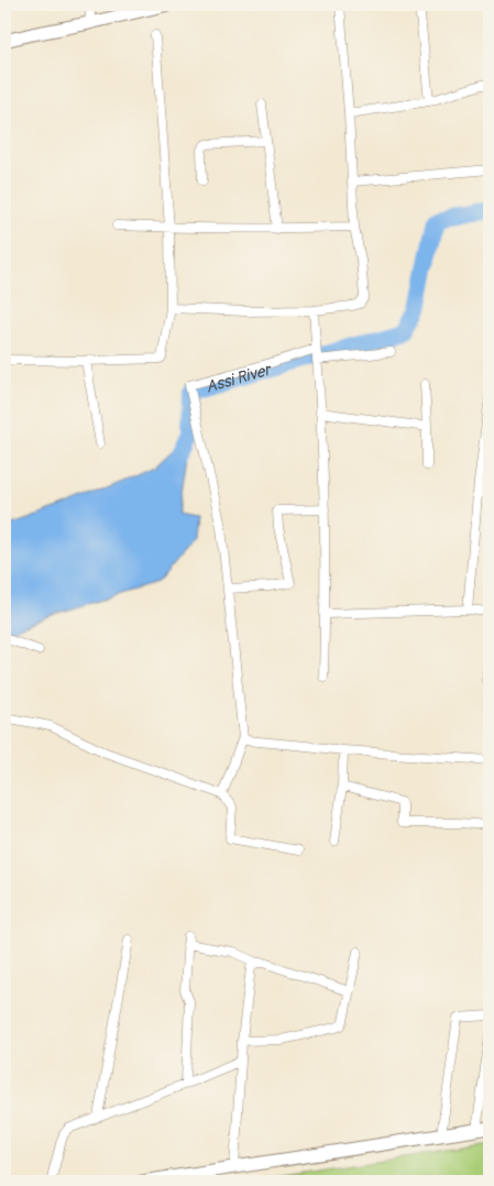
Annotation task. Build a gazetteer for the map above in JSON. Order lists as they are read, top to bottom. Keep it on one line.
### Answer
{"water":["Assi River"]}
